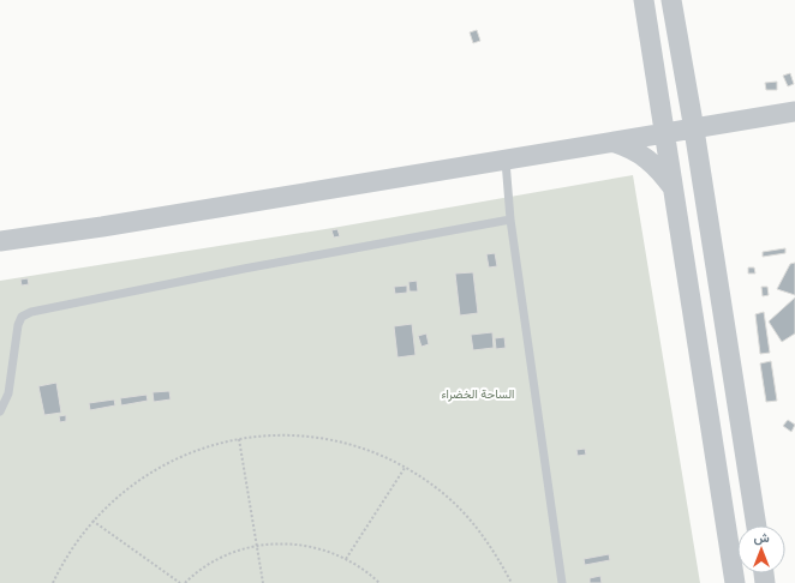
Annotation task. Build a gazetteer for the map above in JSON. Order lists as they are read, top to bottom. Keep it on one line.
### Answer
{"parks":["الساحة الخضراء"],"north":"top"}
